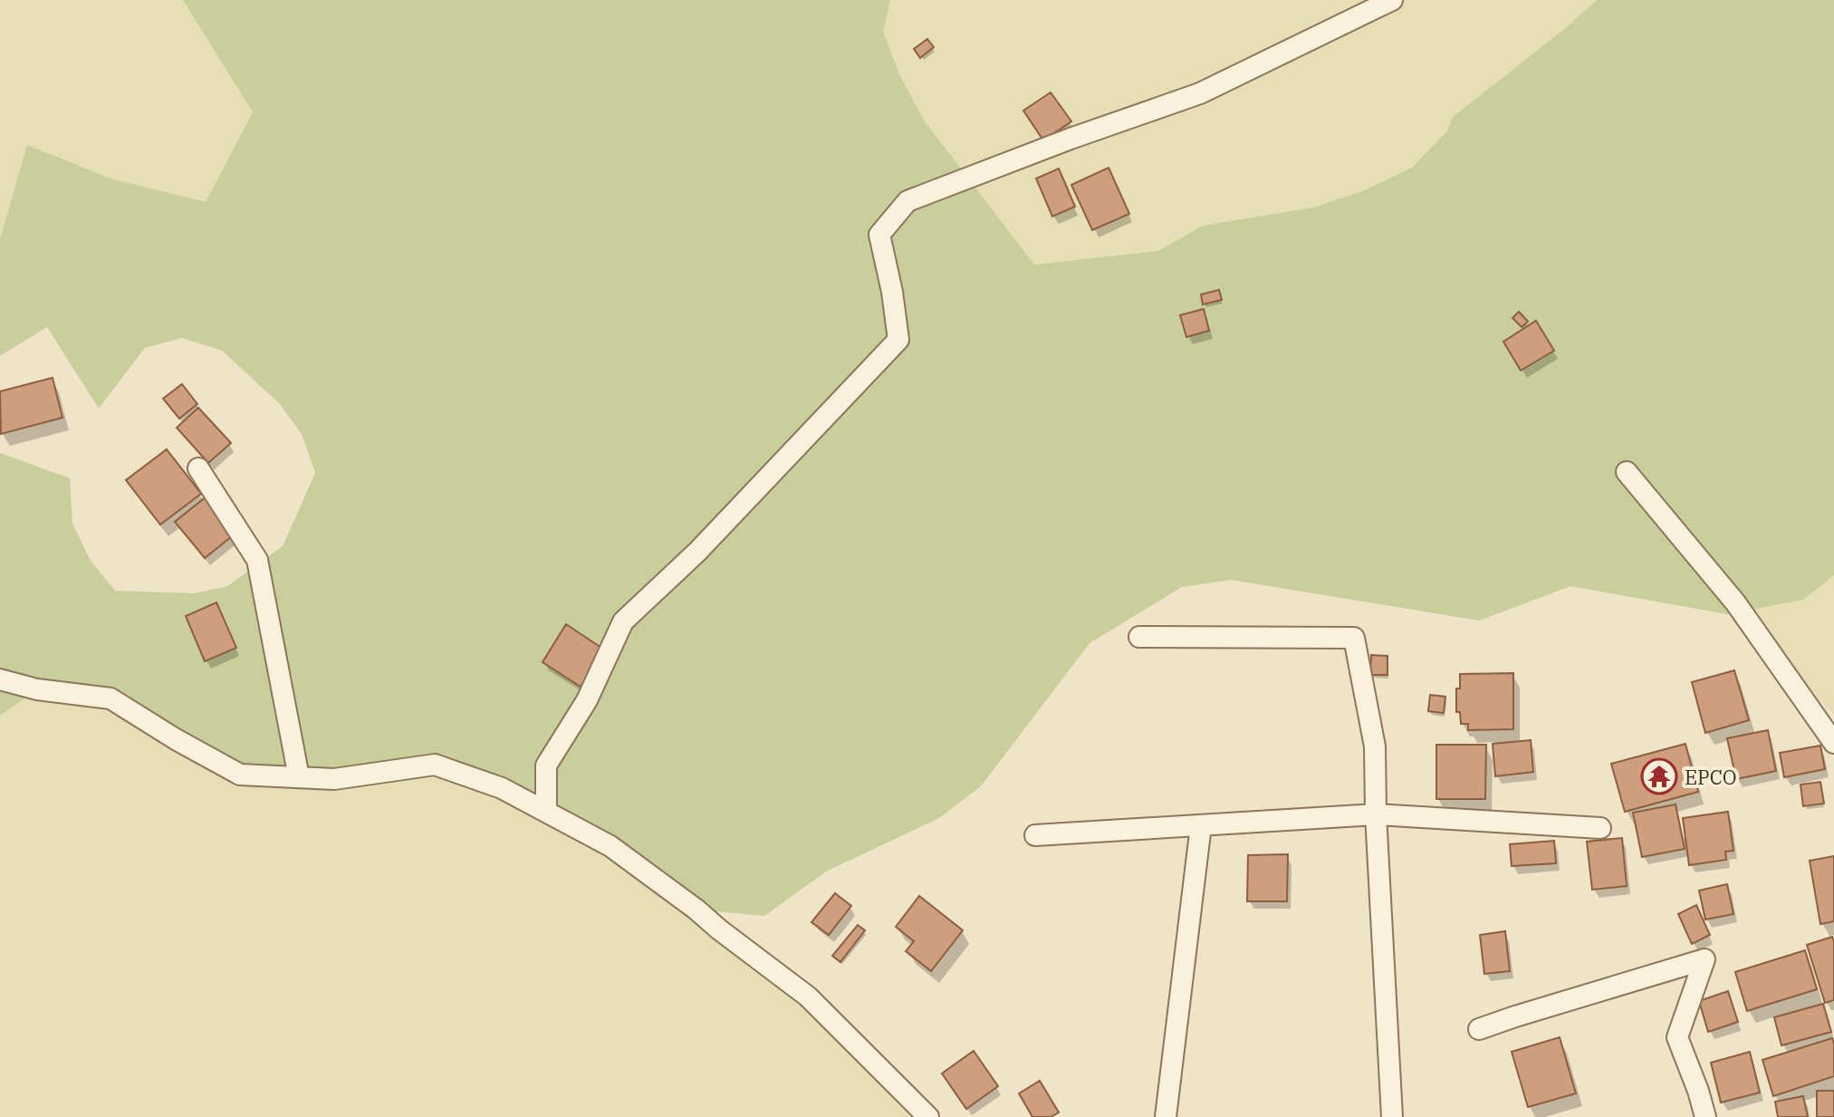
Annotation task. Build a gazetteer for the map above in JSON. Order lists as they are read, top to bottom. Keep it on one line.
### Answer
{"places":{"temple":["EPCO"]}}
